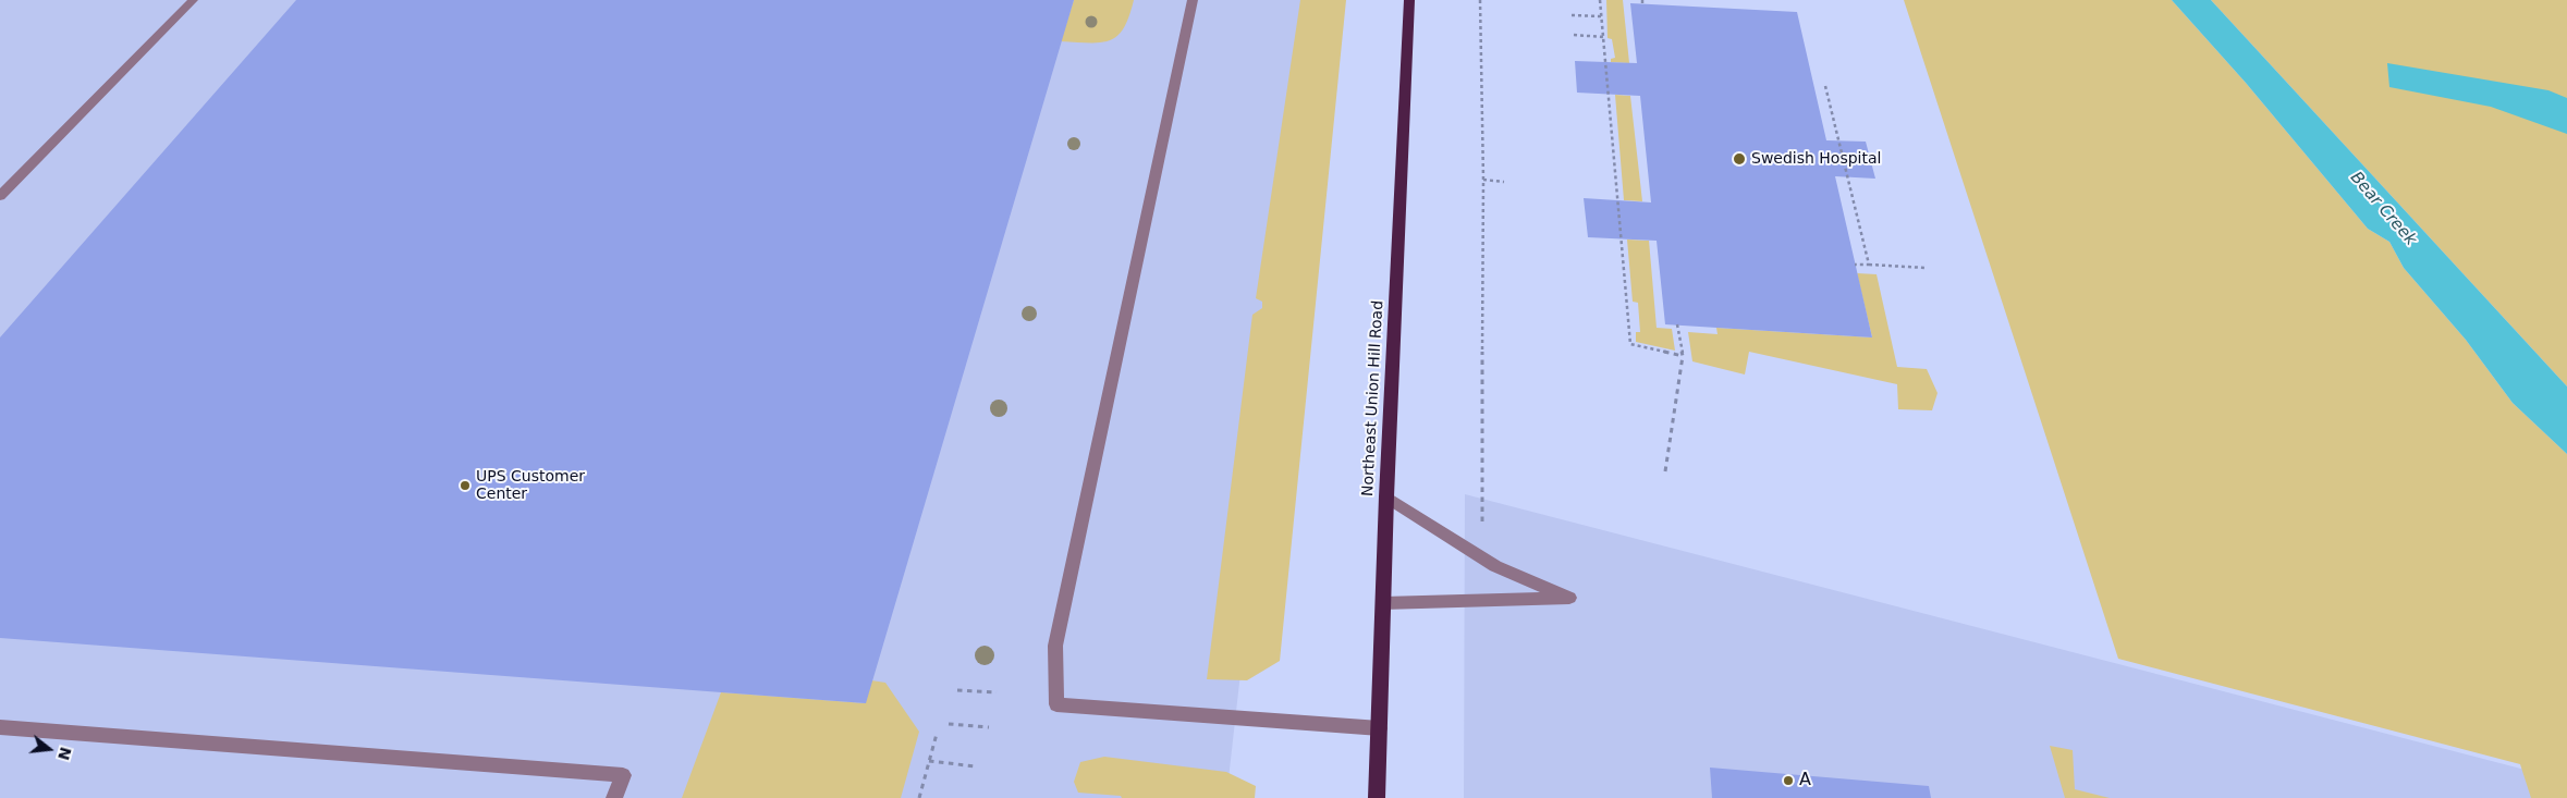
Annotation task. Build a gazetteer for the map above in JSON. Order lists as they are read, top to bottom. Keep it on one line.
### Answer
{"streets":{"main road":["Northeast Union Hill Road"]},"water":["Bear Creek"],"places":["Swedish Hospital","UPS Customer Center","A"],"north":"right"}
